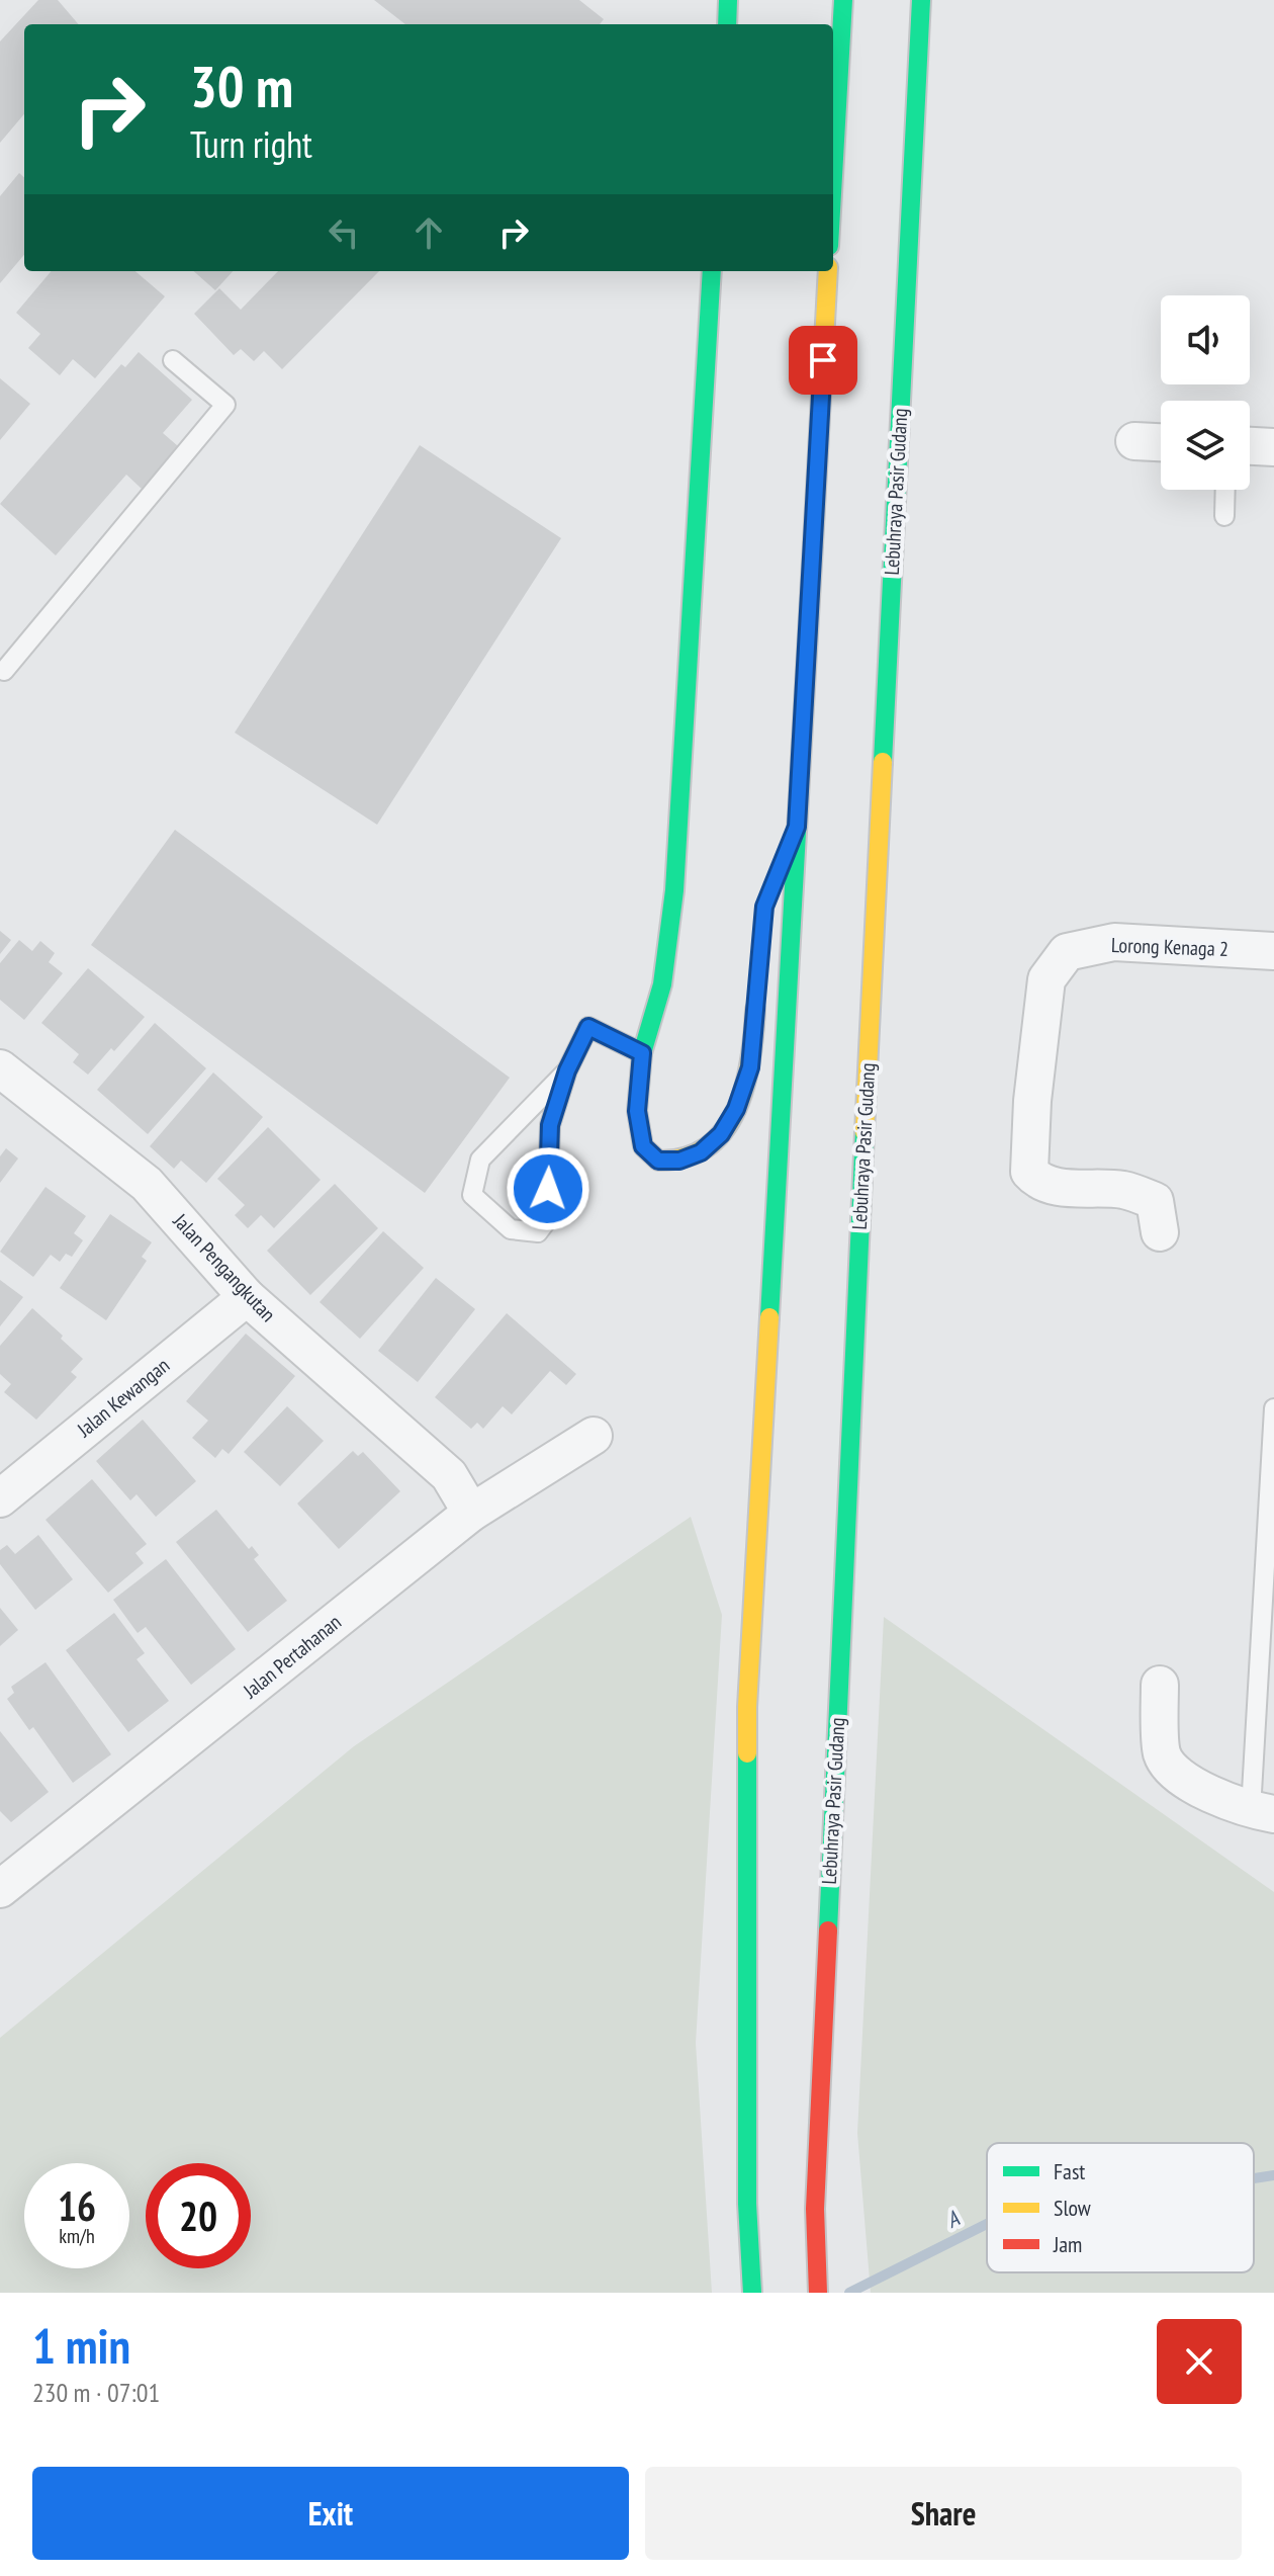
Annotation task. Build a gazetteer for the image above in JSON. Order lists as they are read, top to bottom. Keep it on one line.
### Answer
{"streets":{"main road":["Lebuhraya Pasir Gudang"],"street":["Lorong Kenaga 2","Jalan Pengangkutan","Jalan Kewangan","Jalan Pertahanan"]},"crossings":[["Jalan Pengangkutan","Jalan Kewangan"],["Jalan Pengangkutan","Jalan Pertahanan"]],"water":["A"],"legend":["Fast","Slow","Jam"],"page":{"turn":["30 m","Turn right"],"speed":"16 km/h","limit":"20","heading":["1 min","230 m · 07:01"],"buttons":["Exit","Share"]}}
